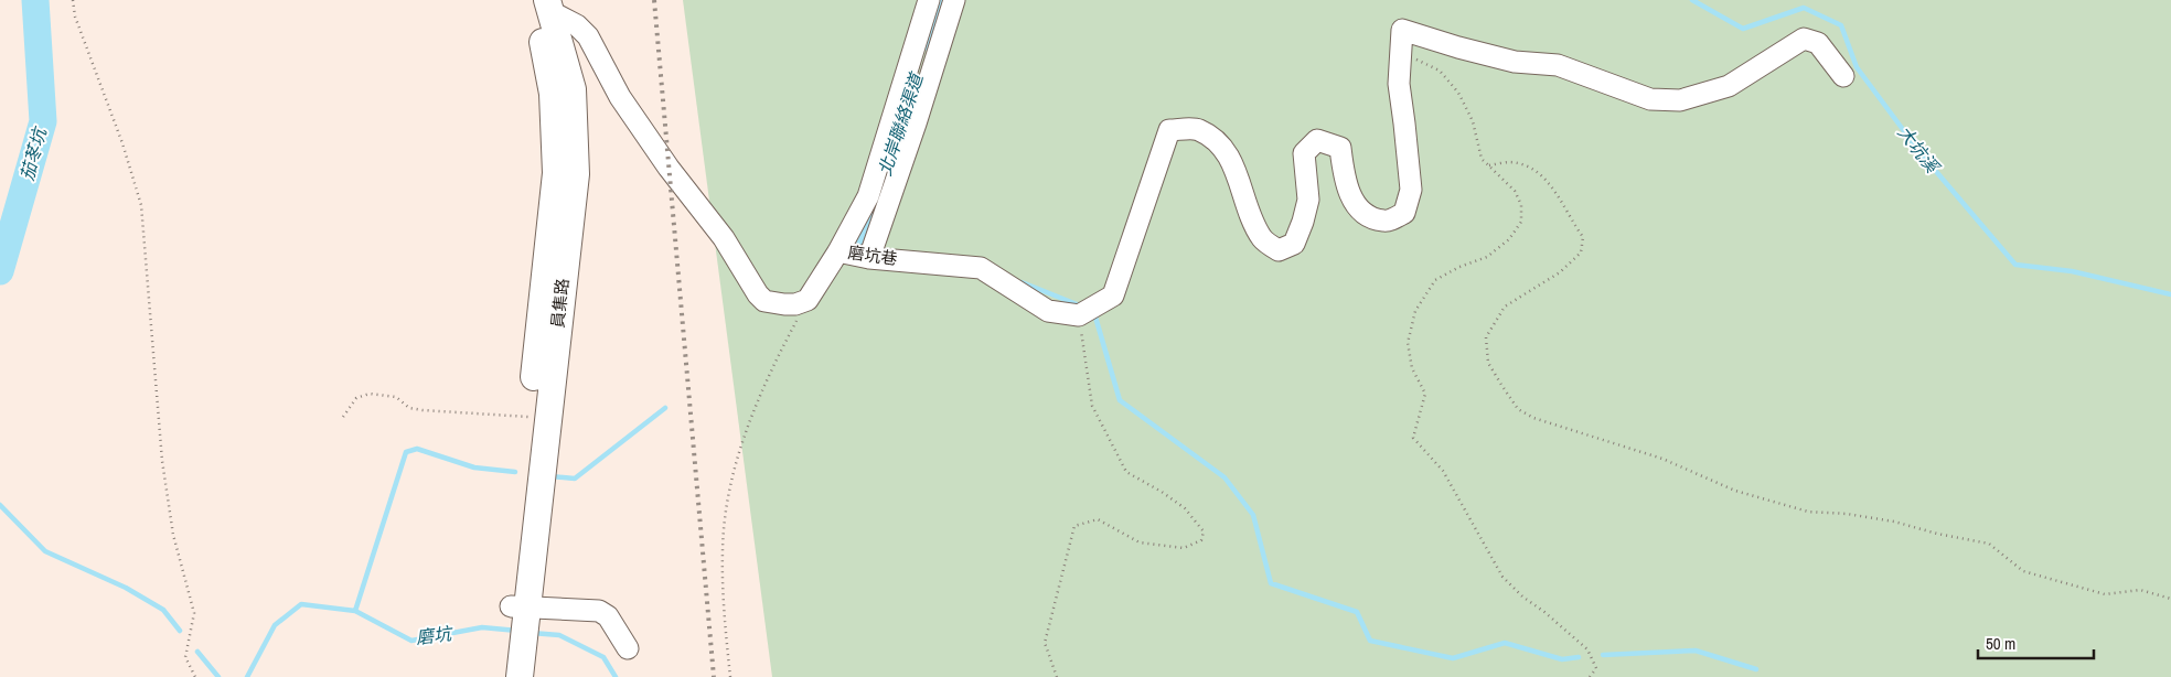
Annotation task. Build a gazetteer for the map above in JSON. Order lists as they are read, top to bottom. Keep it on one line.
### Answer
{"streets":{"main road":["員集路"],"lane":["磨坑巷"]},"water":["北岸聯絡渠道","大坑溪","茄苳坑","磨坑"],"scale_bar":"50 m"}
